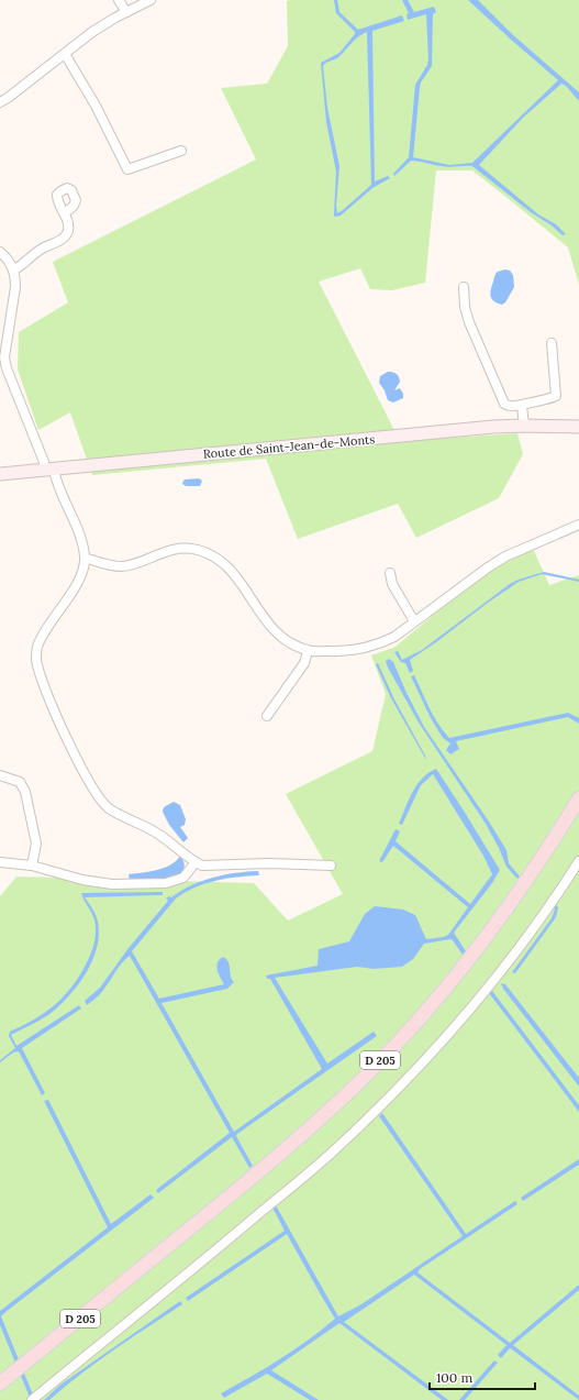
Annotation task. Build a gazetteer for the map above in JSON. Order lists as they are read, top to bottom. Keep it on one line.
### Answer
{"streets":{"main road":["Route de Saint-Jean-de-Monts","D 205"]},"scale_bar":"100 m"}
